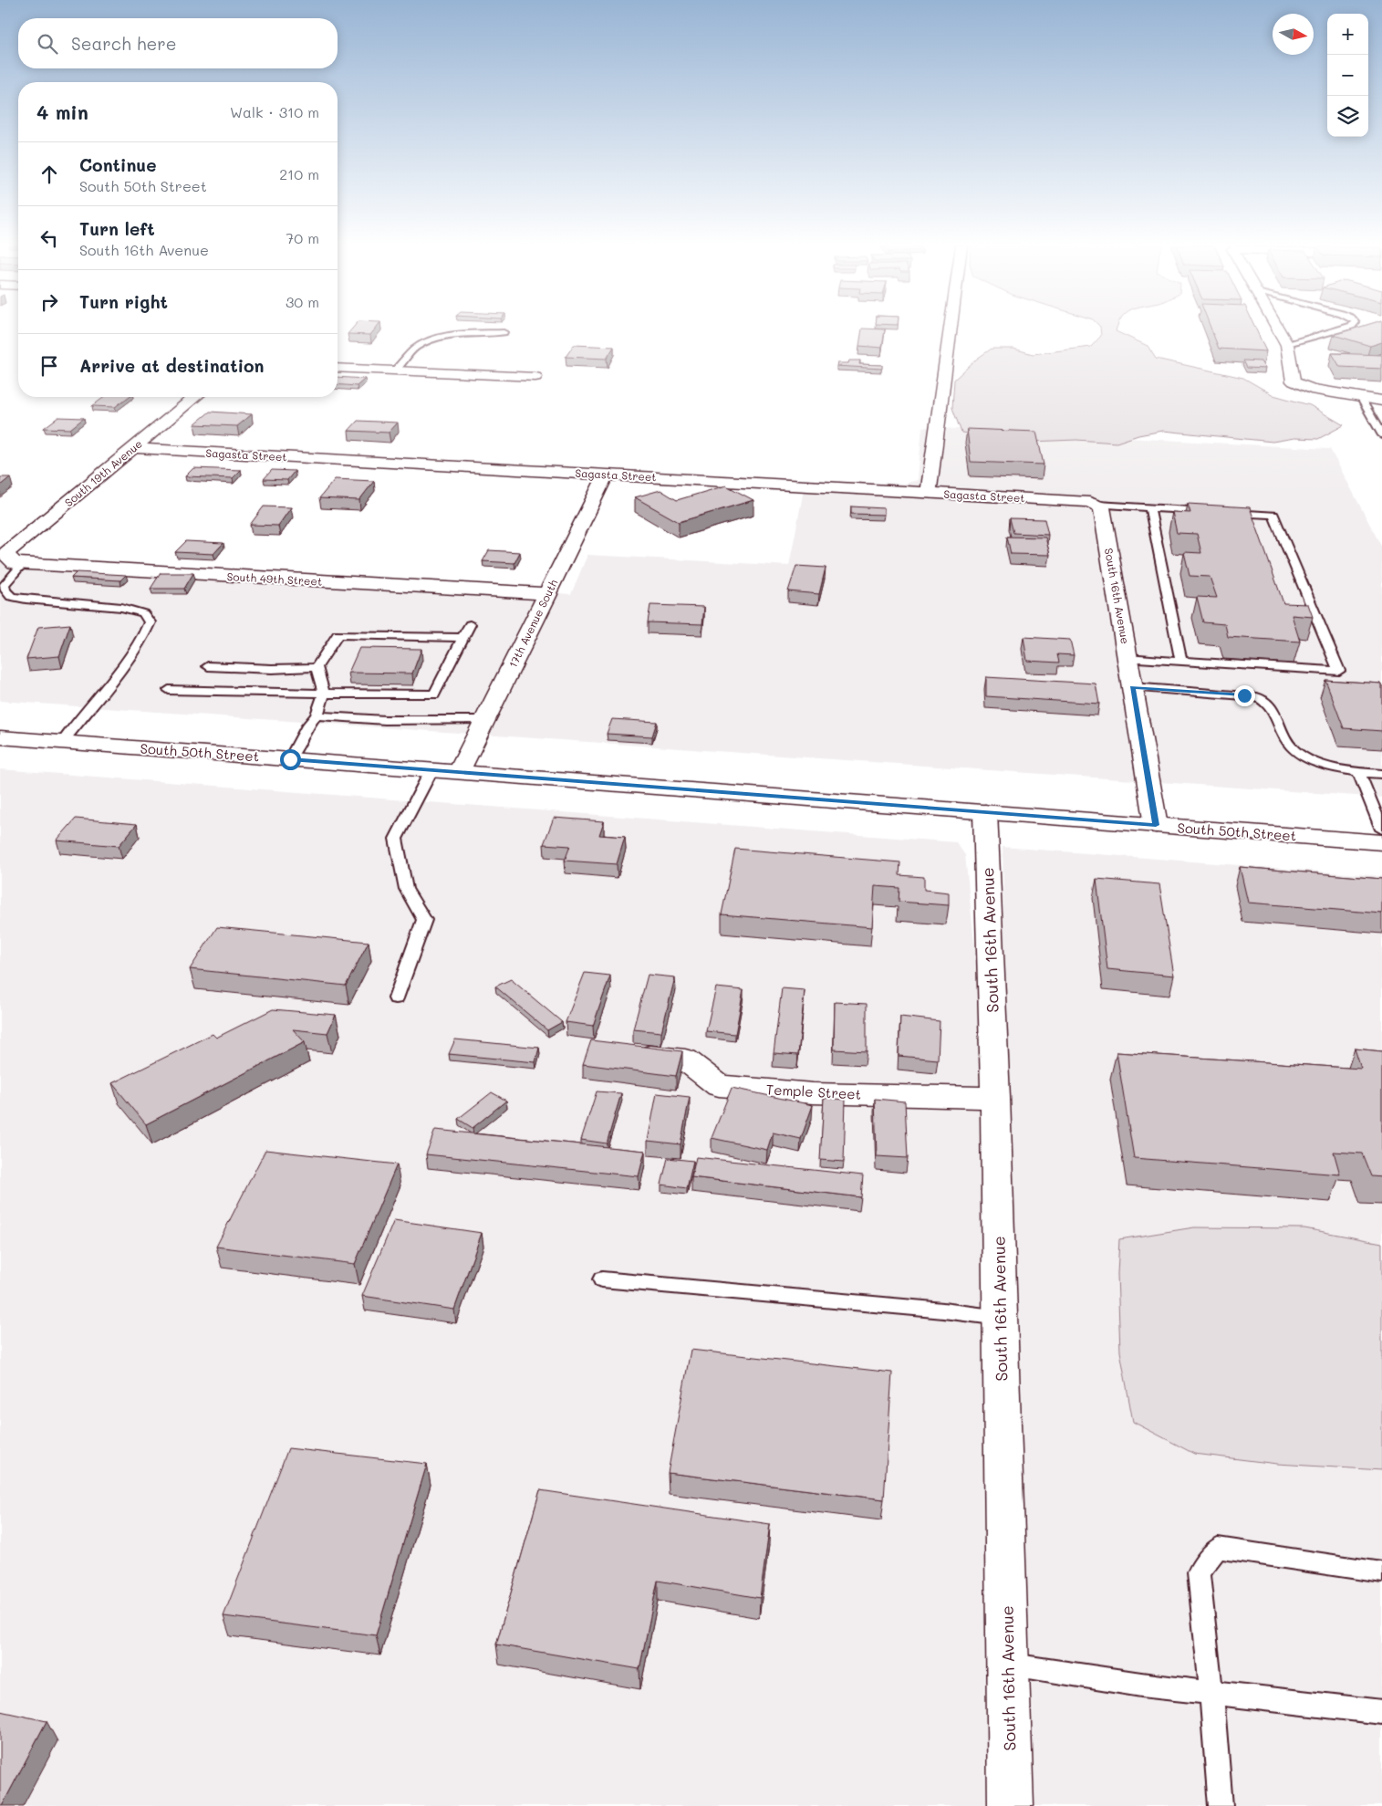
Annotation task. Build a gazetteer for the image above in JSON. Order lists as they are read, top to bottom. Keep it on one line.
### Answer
{"streets":{"street":["Sagasta Street","South 19th Avenue","South 49th Street","South 16th Avenue","17th Avenue South","South 50th Street","Temple Street"]},"crossings":[["Sagasta Street","South 19th Avenue"],["Sagasta Street","South 16th Avenue"],["Sagasta Street","17th Avenue South"],["South 19th Avenue","South 49th Street"],["South 49th Street","17th Avenue South"],["South 16th Avenue","South 50th Street"],["South 16th Avenue","Temple Street"],["17th Avenue South","South 50th Street"]],"north":"right","page":{"map_buttons":["+","−"],"search":"Search here","heading":["4 min","Walk · 310 m"],"list":[["Continue","South 50th Street","210 m"],["Turn left","South 16th Avenue","70 m"],["Turn right","30 m"],"Arrive at destination"]}}
